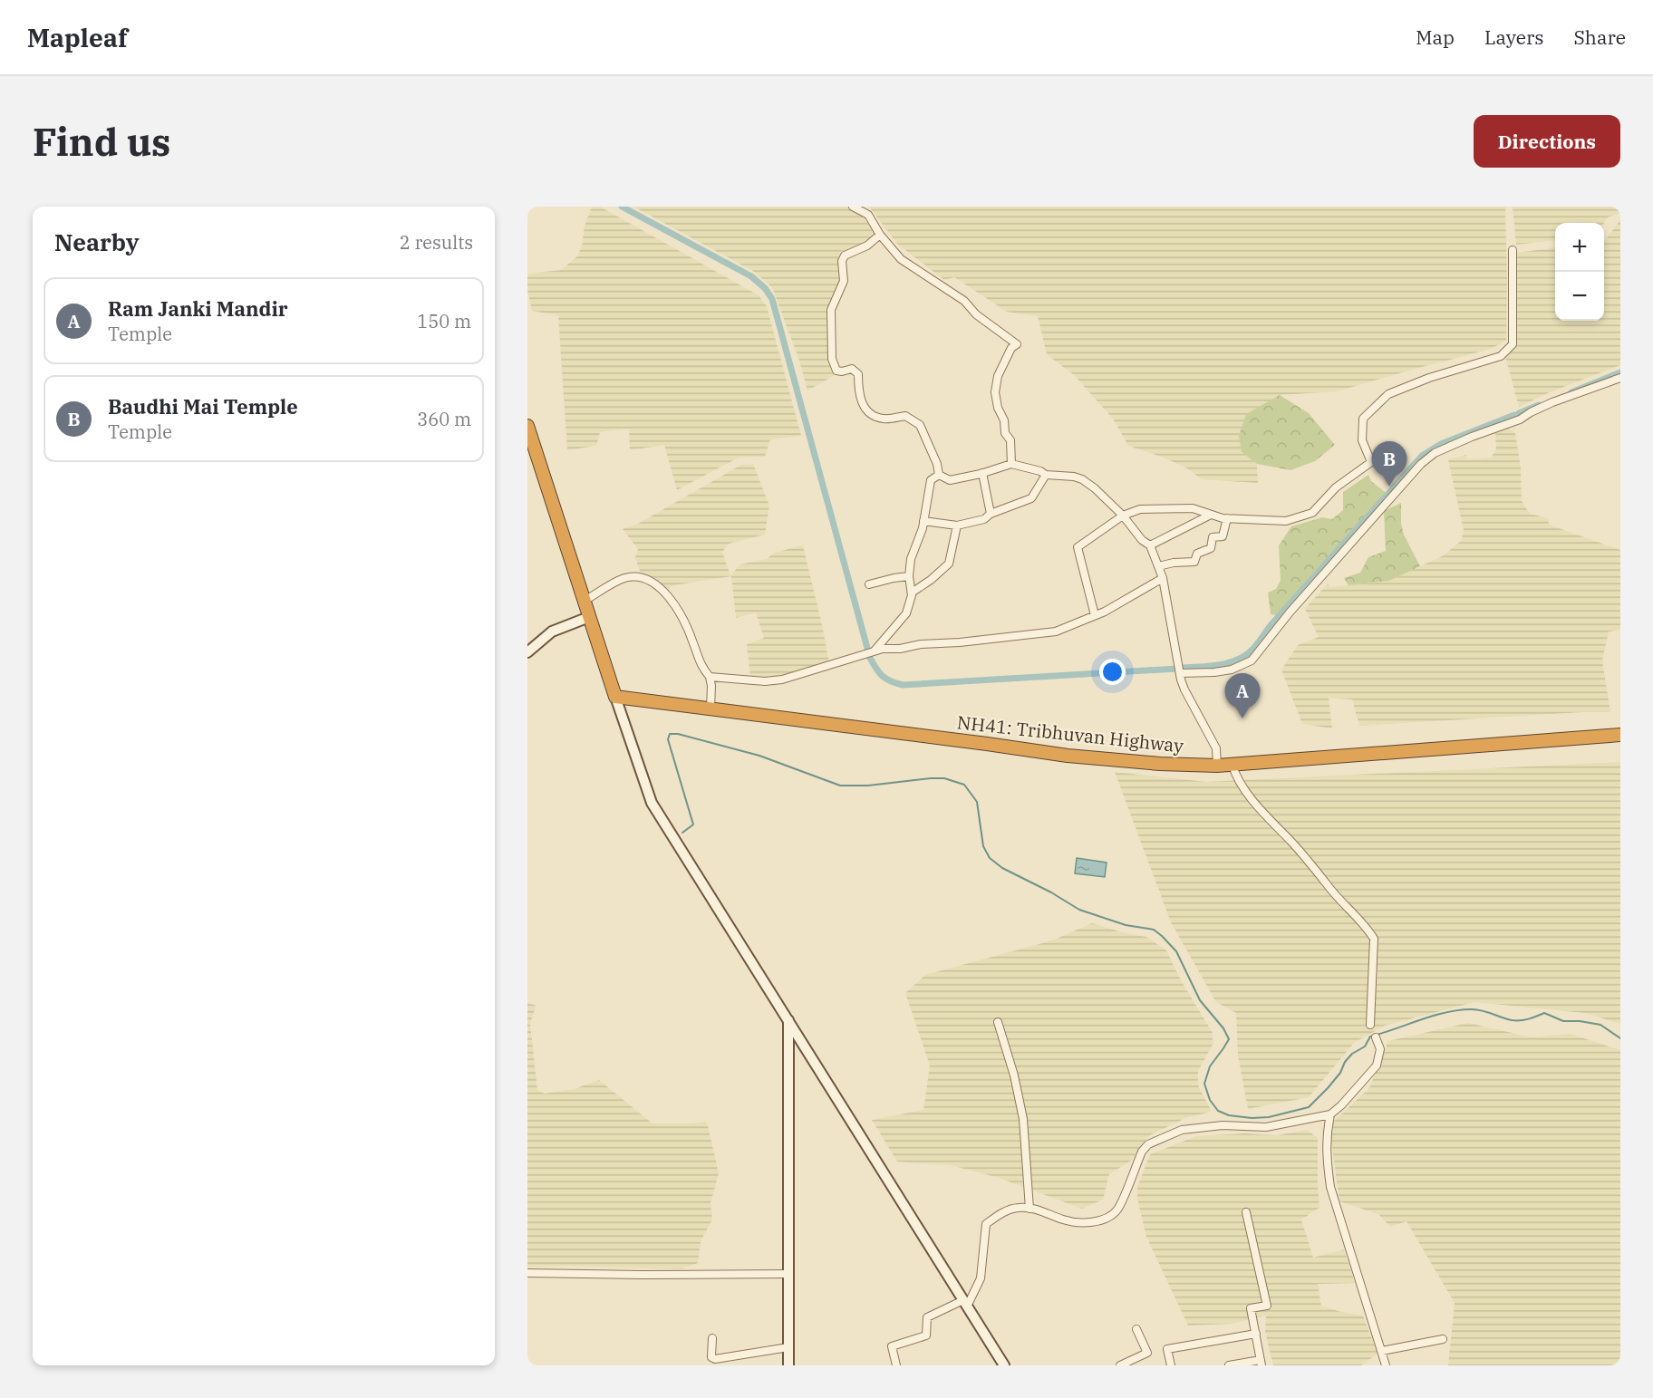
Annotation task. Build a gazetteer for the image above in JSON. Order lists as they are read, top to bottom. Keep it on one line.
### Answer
{"streets":{"highway":["NH41: Tribhuvan Highway"]},"page":{"header":"Mapleaf","nav":["Map","Layers","Share"],"buttons":"Directions","title":"Find us","heading":["Nearby","2 results"],"map_buttons":["+","−"],"list":[{"mark":"A","name":"Ram Janki Mandir","note":"Temple","value":"150 m"},{"mark":"B","name":"Baudhi Mai Temple","note":"Temple","value":"360 m"}],"pins":["B","A"]}}
